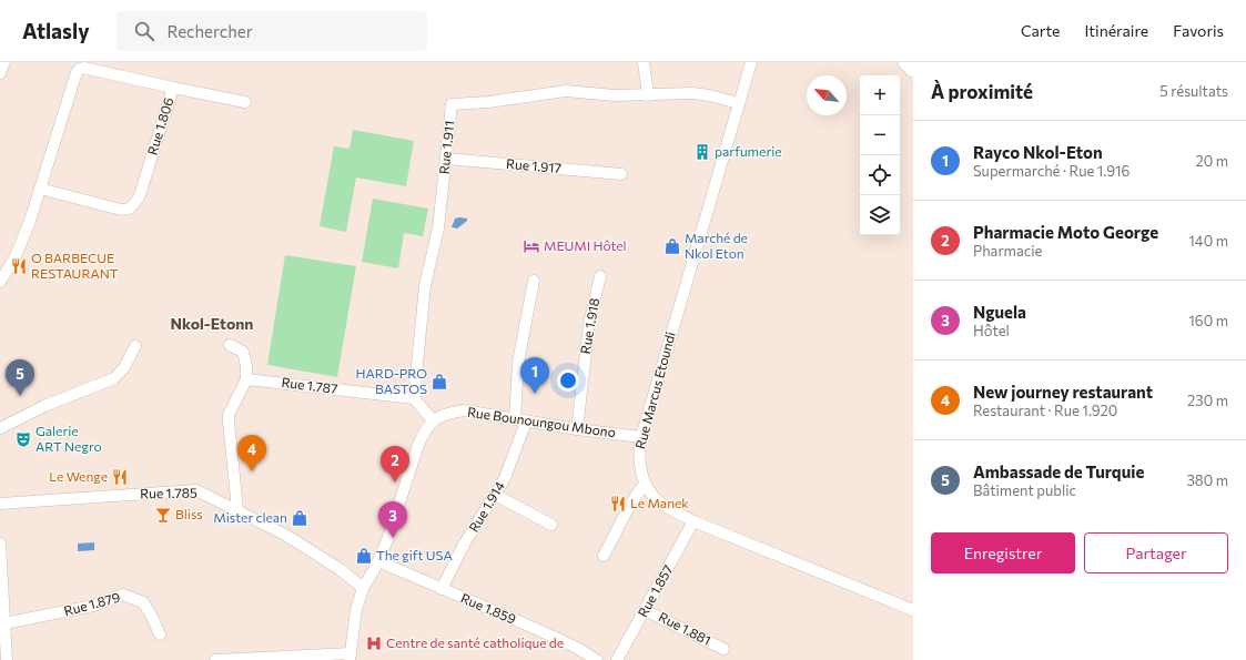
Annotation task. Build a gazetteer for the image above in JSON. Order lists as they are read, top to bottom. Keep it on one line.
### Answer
{"streets":{"street":["Rue 1.806","Rue 1.911","Rue 1.917","Rue 1.918","Rue 1.787","Rue Marcus Etoundi","Rue Bounoungou Mbono","Rue 1.785","Rue 1.914","Rue 1.857","Rue 1.879","Rue 1.859","Rue 1.881"]},"crossings":[["Rue 1.911","Rue 1.917"],["Rue 1.911","Rue 1.787"],["Rue 1.911","Rue Marcus Etoundi"],["Rue 1.918","Rue Bounoungou Mbono"],["Rue Marcus Etoundi","Rue Bounoungou Mbono"],["Rue Marcus Etoundi","Rue 1.857"],["Rue Bounoungou Mbono","Rue 1.914"],["Rue 1.914","Rue 1.859"],["Rue 1.857","Rue 1.881"]],"districts":["Nkol-Etonn"],"places":{"building":["parfumerie"],"hotel":["MEUMI Hôtel"],"shop":["Marché de Nkol Eton","HARD-PRO BASTOS","Mister clean","The gift USA"],"restaurant":["O BARBECUE RESTAURANT","Le Wenge","Le Manek"],"theatre":["Galerie ART Negro"],"bar":["Bliss"],"hospital":["Centre de santé catholique de"]},"north":"top left","page":{"header":"Atlasly","search":"Rechercher","nav":["Carte","Itinéraire","Favoris"],"heading":["À proximité","5 résultats"],"map_buttons":["+","−"],"list":[{"mark":"1","name":"Rayco Nkol-Eton","note":"Supermarché · Rue 1.916","value":"20 m"},{"mark":"2","name":"Pharmacie Moto George","note":"Pharmacie","value":"140 m"},{"mark":"3","name":"Nguela","note":"Hôtel","value":"160 m"},{"mark":"4","name":"New journey restaurant","note":"Restaurant · Rue 1.920","value":"230 m"},{"mark":"5","name":"Ambassade de Turquie","note":"Bâtiment public","value":"380 m"}],"pins":["1","5","4","2","3"],"buttons":["Enregistrer","Partager"]}}
